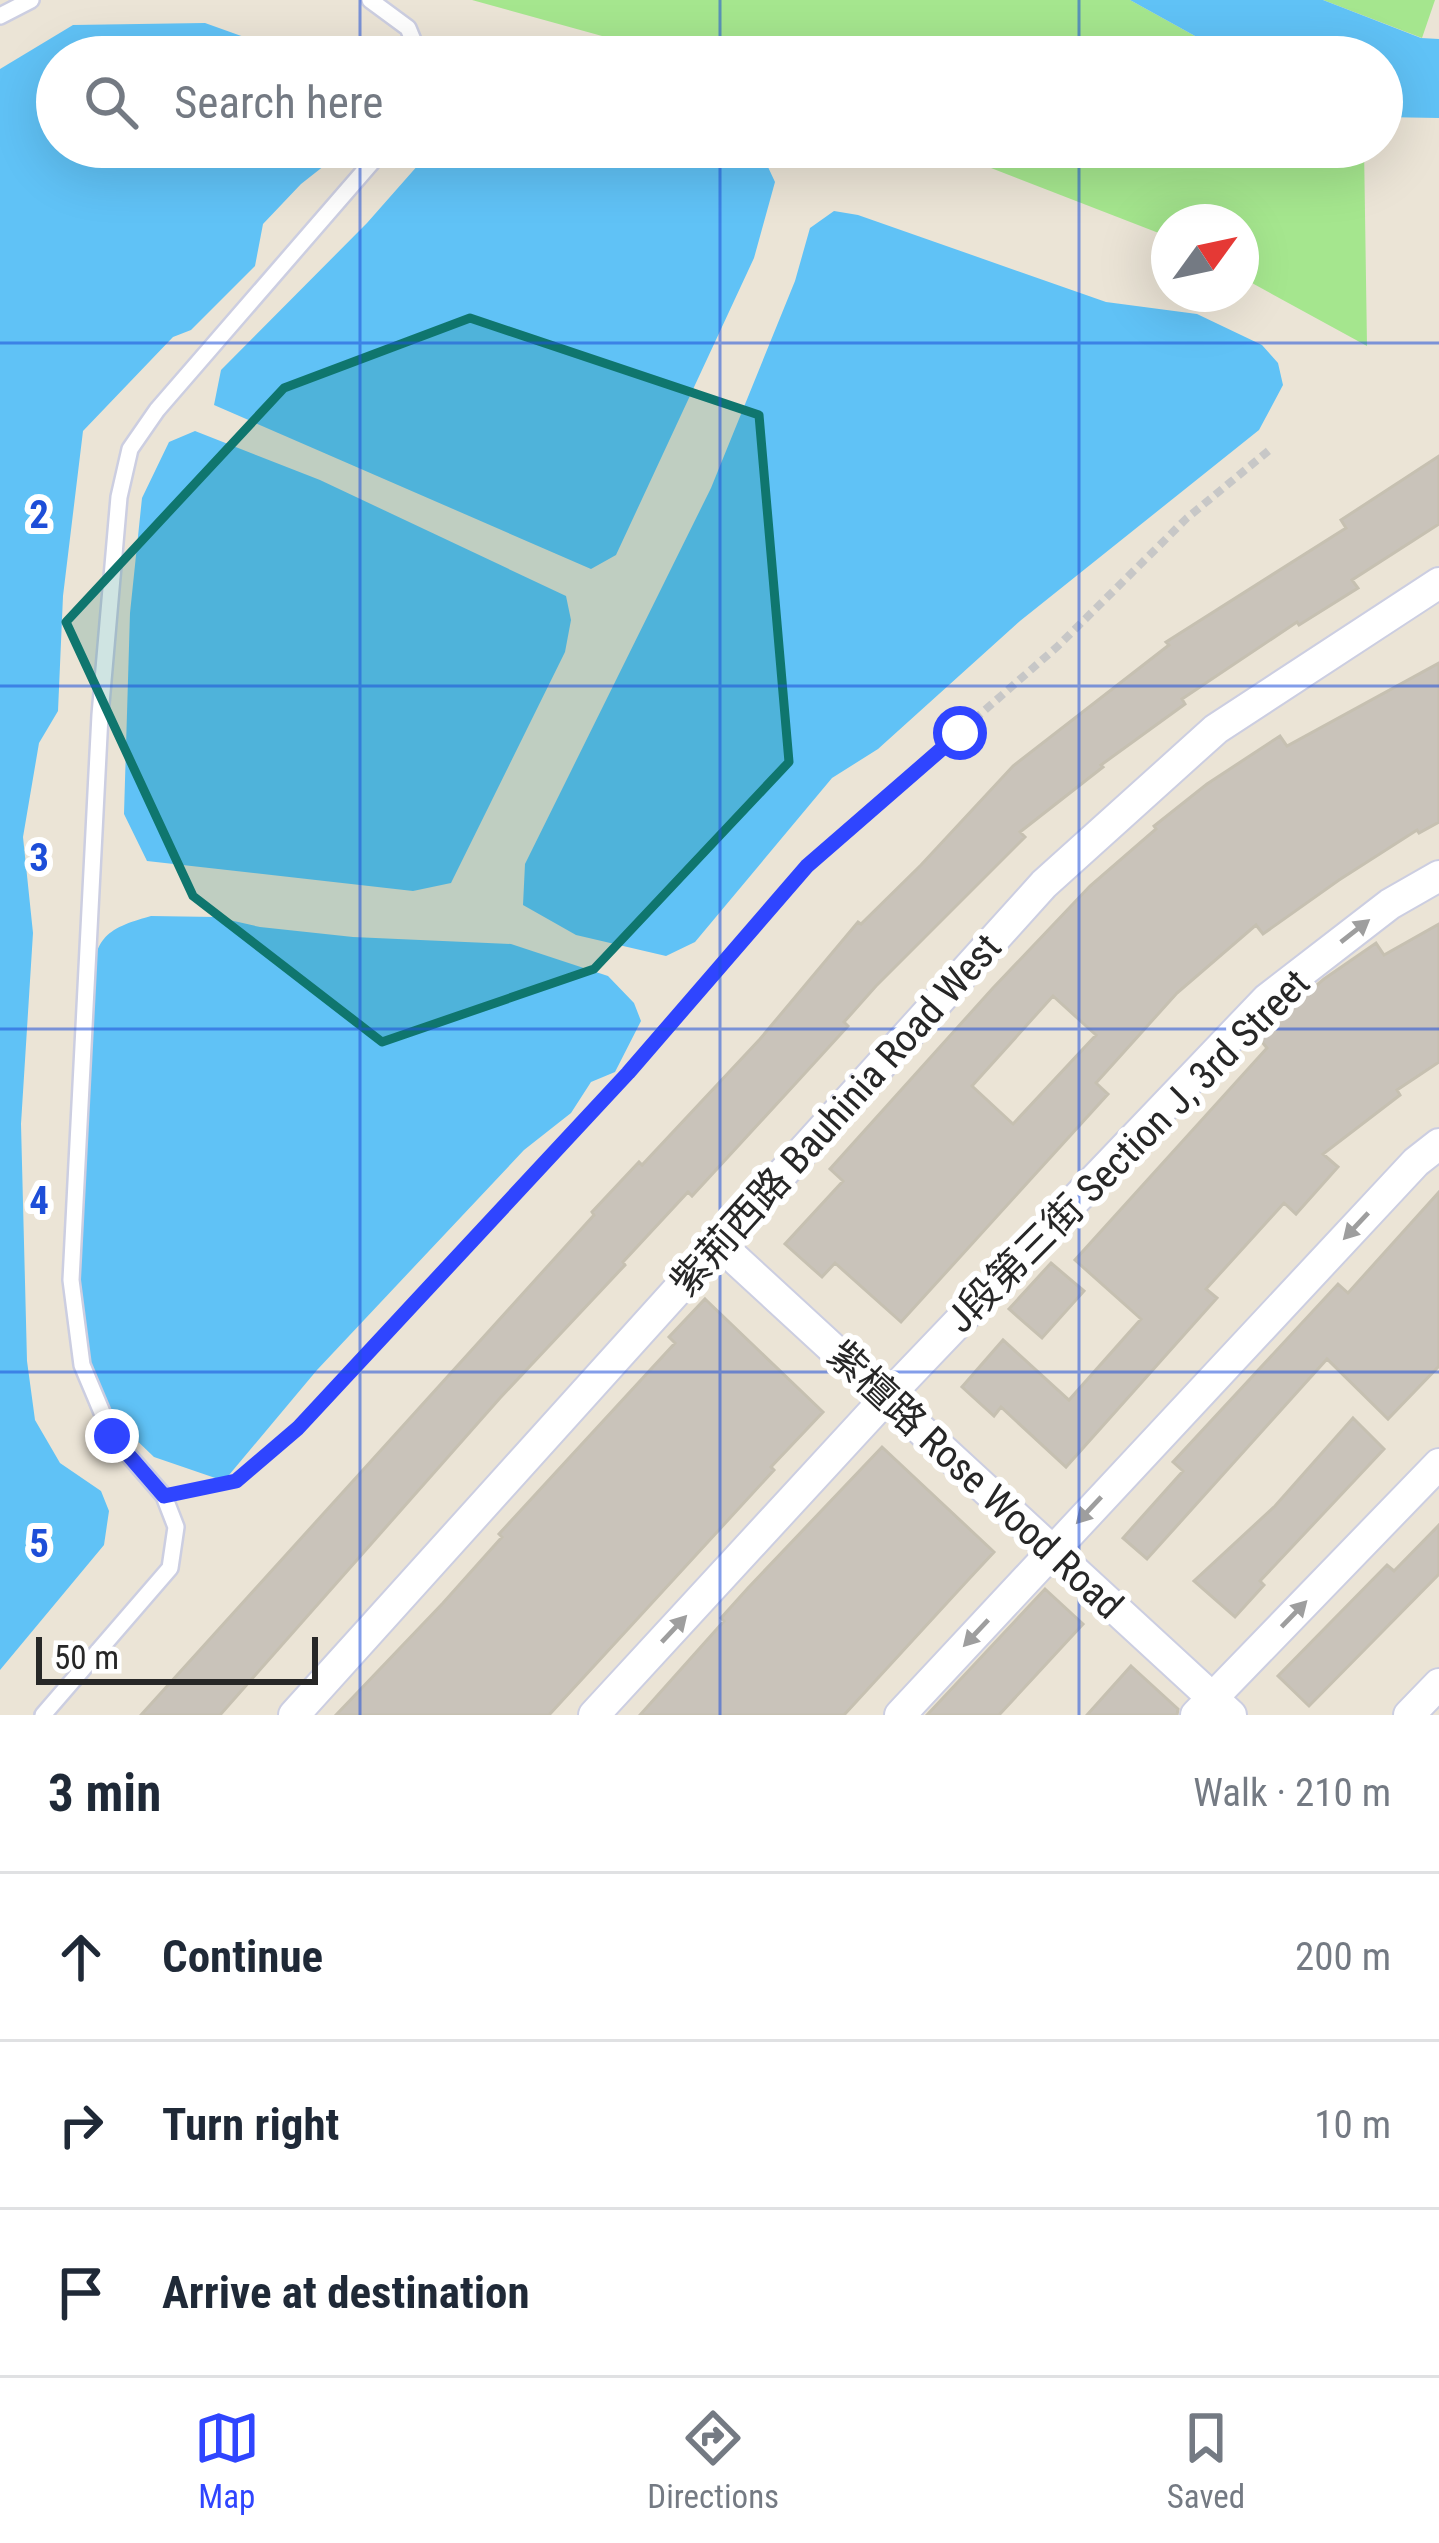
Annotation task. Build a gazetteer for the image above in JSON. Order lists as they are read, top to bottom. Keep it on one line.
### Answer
{"streets":{"street":["紫荊西路 Bauhinia Road West","J段第三街 Section J, 3rd Street","紫檀路 Rose Wood Road"]},"crossings":[["紫荊西路 Bauhinia Road West","紫檀路 Rose Wood Road"],["J段第三街 Section J, 3rd Street","紫檀路 Rose Wood Road"]],"scale_bar":"50 m","north":"top right","page":{"search":"Search here","scale":"50 m","heading":["3 min","Walk · 210 m"],"list":[["Continue","200 m"],["Turn right","10 m"],"Arrive at destination"],"nav":["Map","Directions","Saved"]},"grid":{"rows":["2","3","4","5"]}}
